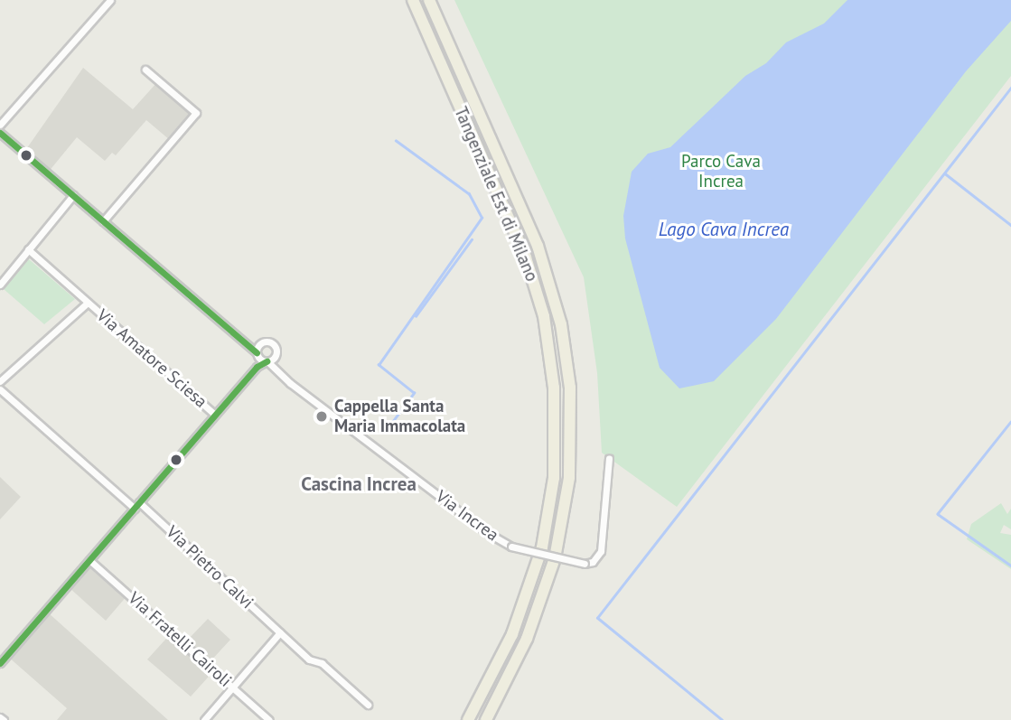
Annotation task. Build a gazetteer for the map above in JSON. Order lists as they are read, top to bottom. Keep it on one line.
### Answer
{"streets":{"highway":["Tangenziale Est di Milano"],"street":["Via Amatore Sciesa","Via Increa","Via Pietro Calvi","Via Fratelli Cairoli"]},"districts":["Cascina Increa"],"water":["Lago Cava Increa"],"parks":["Parco Cava Increa"],"places":["Cappella Santa Maria Immacolata"]}
